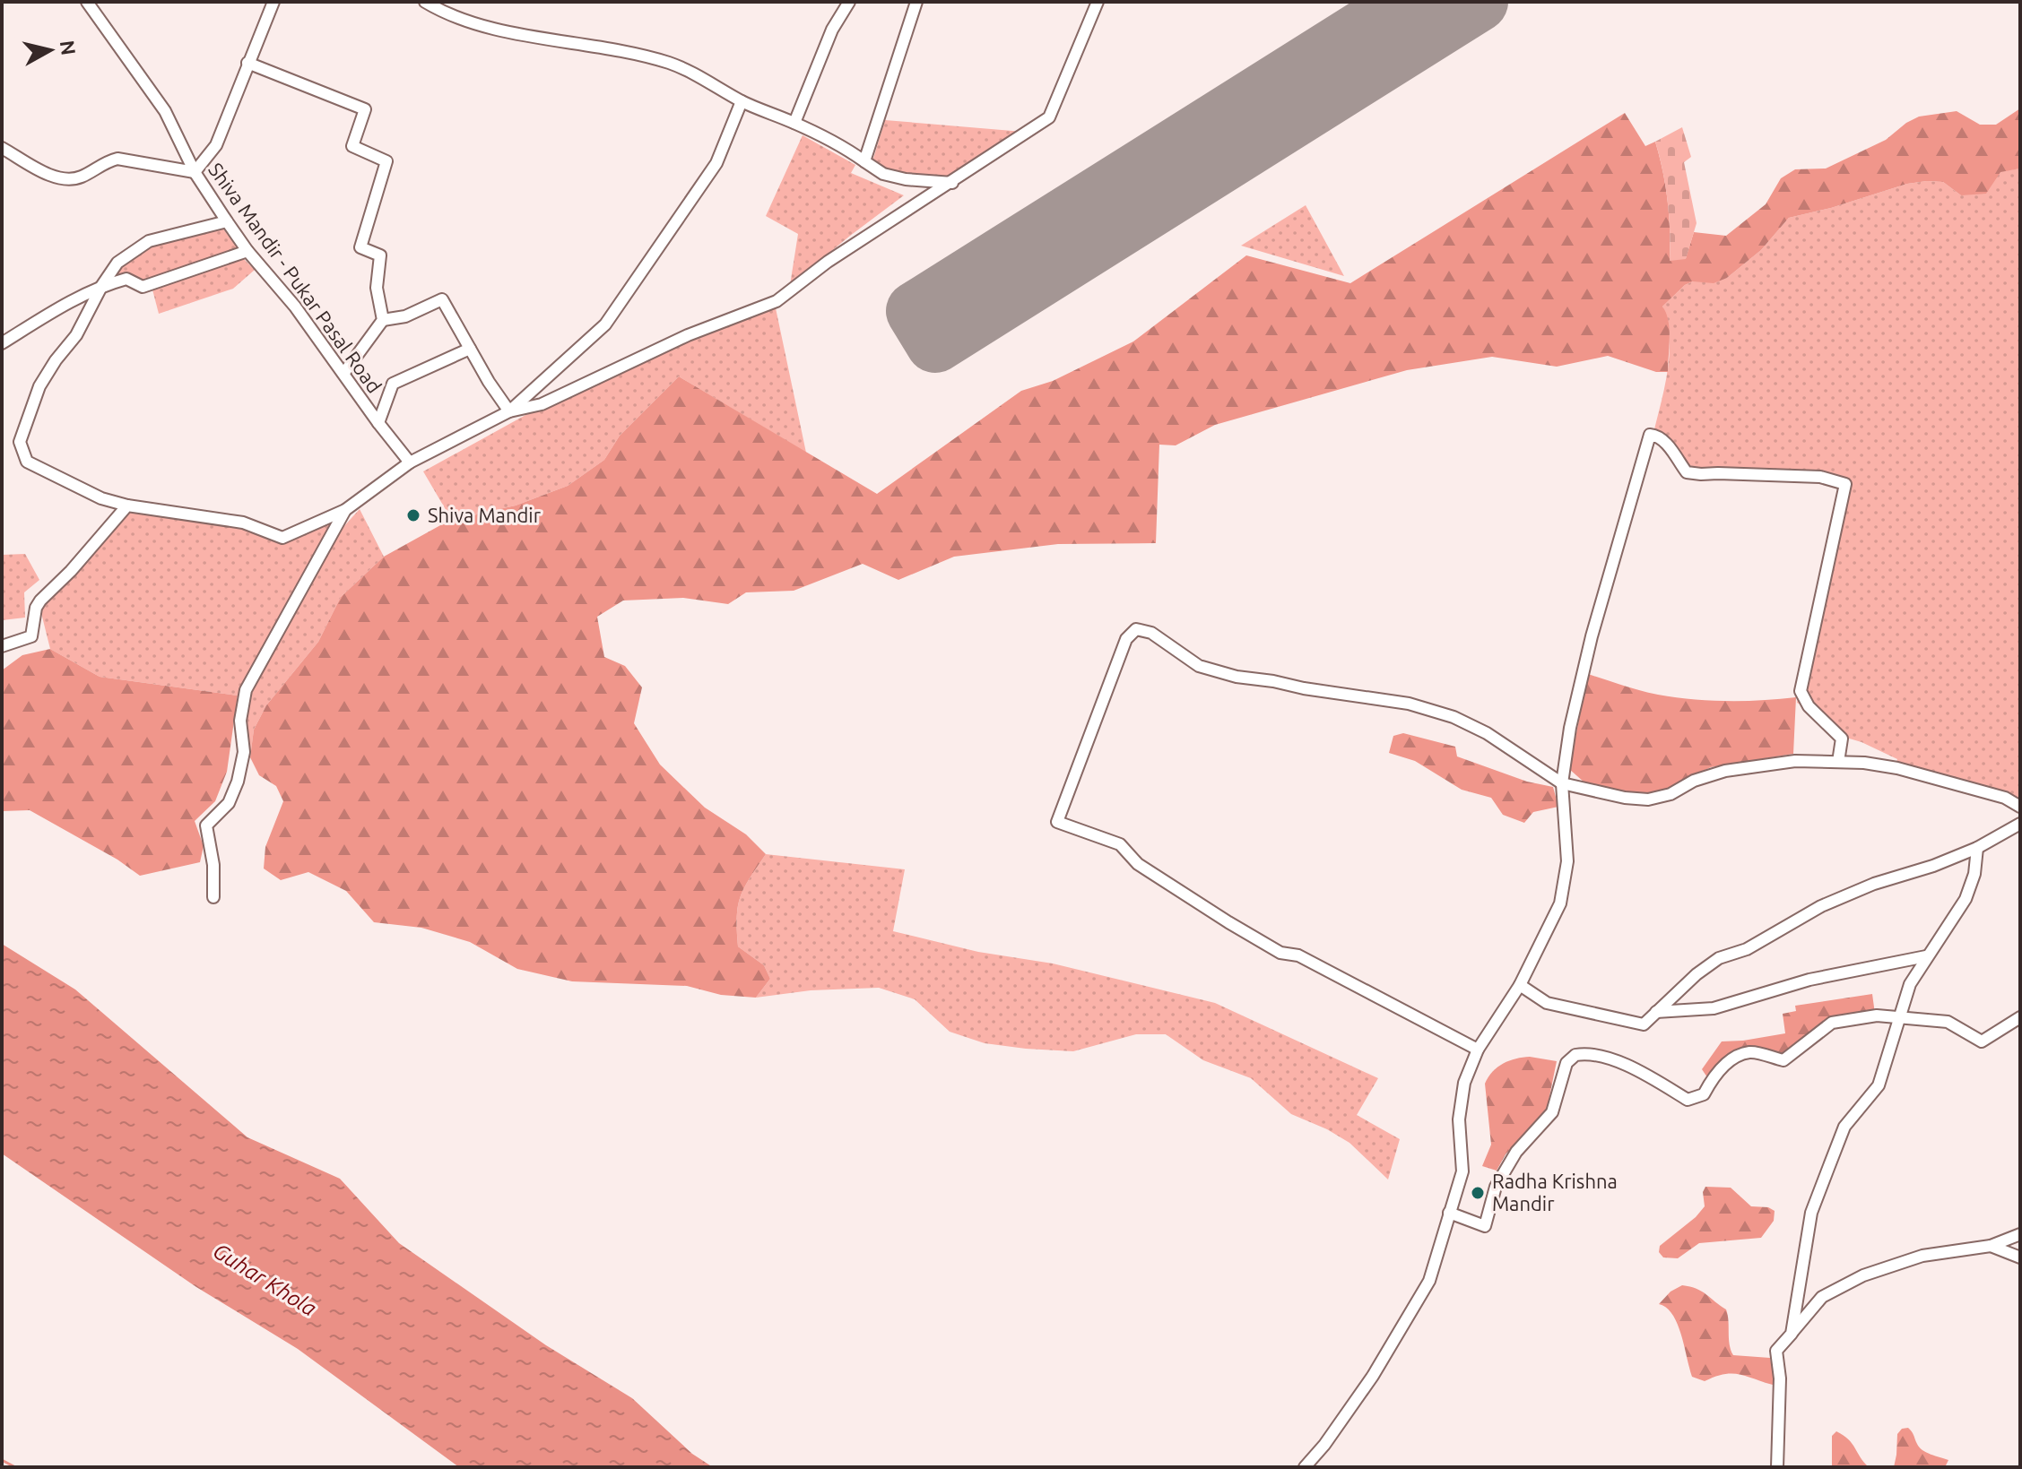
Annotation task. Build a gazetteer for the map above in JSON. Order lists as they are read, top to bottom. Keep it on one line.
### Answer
{"streets":{"street":["Shiva Mandir - Pukar Pasal Road"]},"water":["Guhar Khola"],"places":["Shiva Mandir","Radha Krishna Mandir"],"north":"right"}
